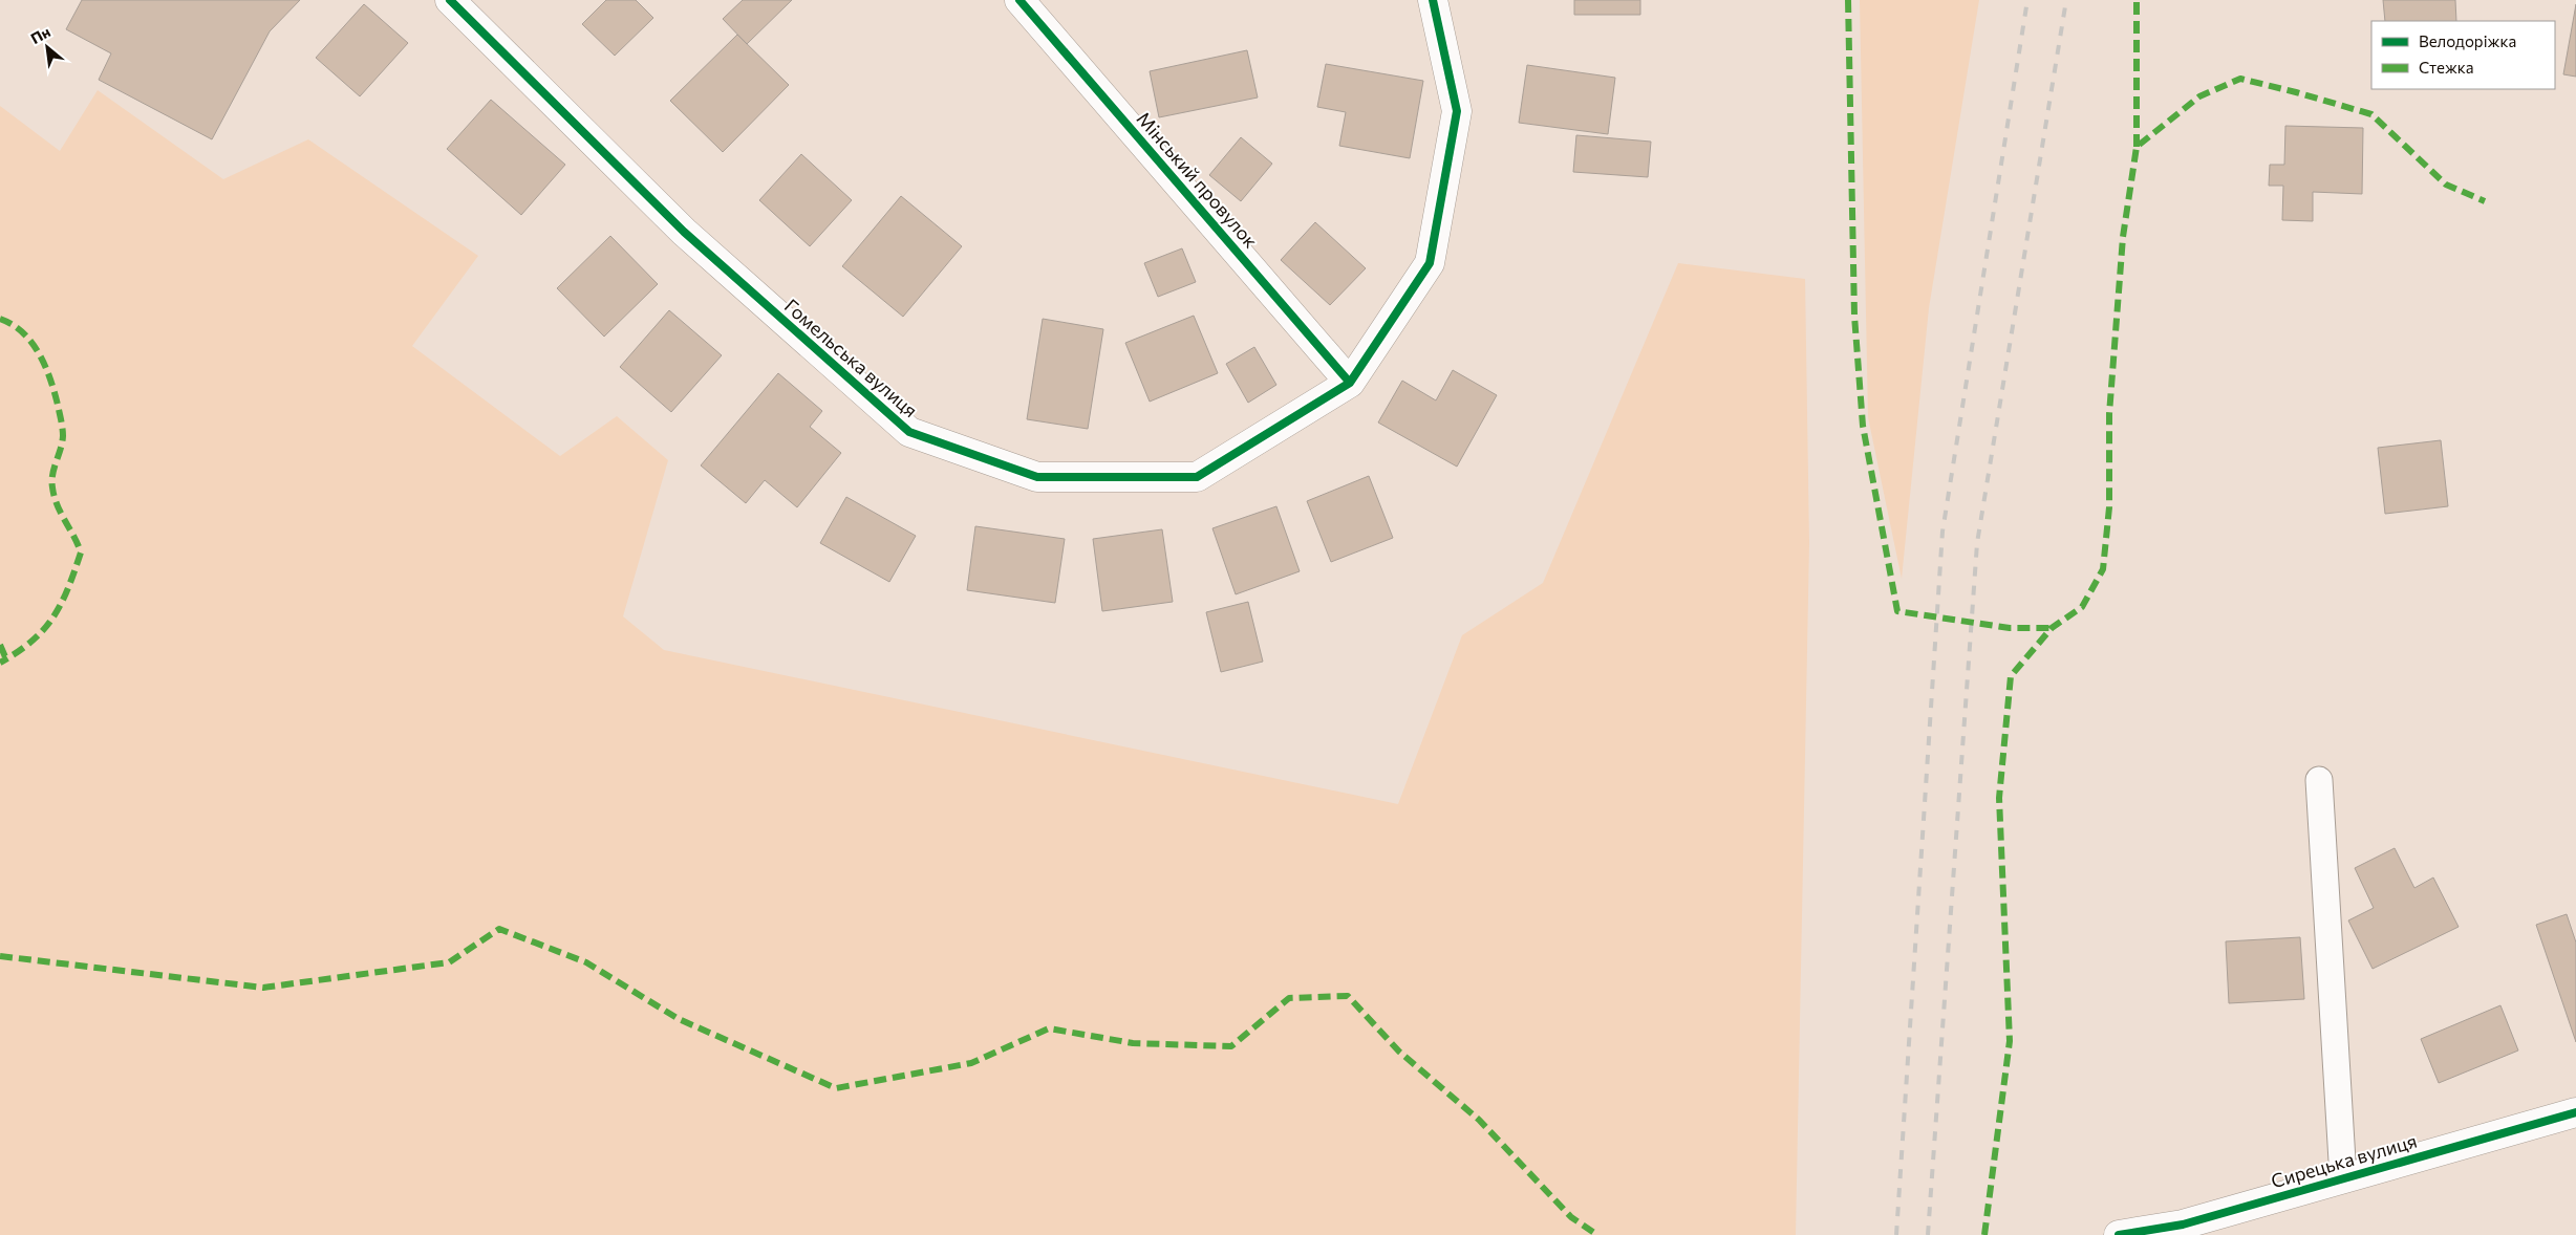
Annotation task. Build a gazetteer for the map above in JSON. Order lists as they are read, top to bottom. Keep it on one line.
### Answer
{"streets":{"street":["Мінський провулок","Гомельська вулиця","Сирецька вулиця"]},"crossings":[["Мінський провулок","Гомельська вулиця"]],"legend":["Велодоріжка","Стежка"],"north":"top left"}
